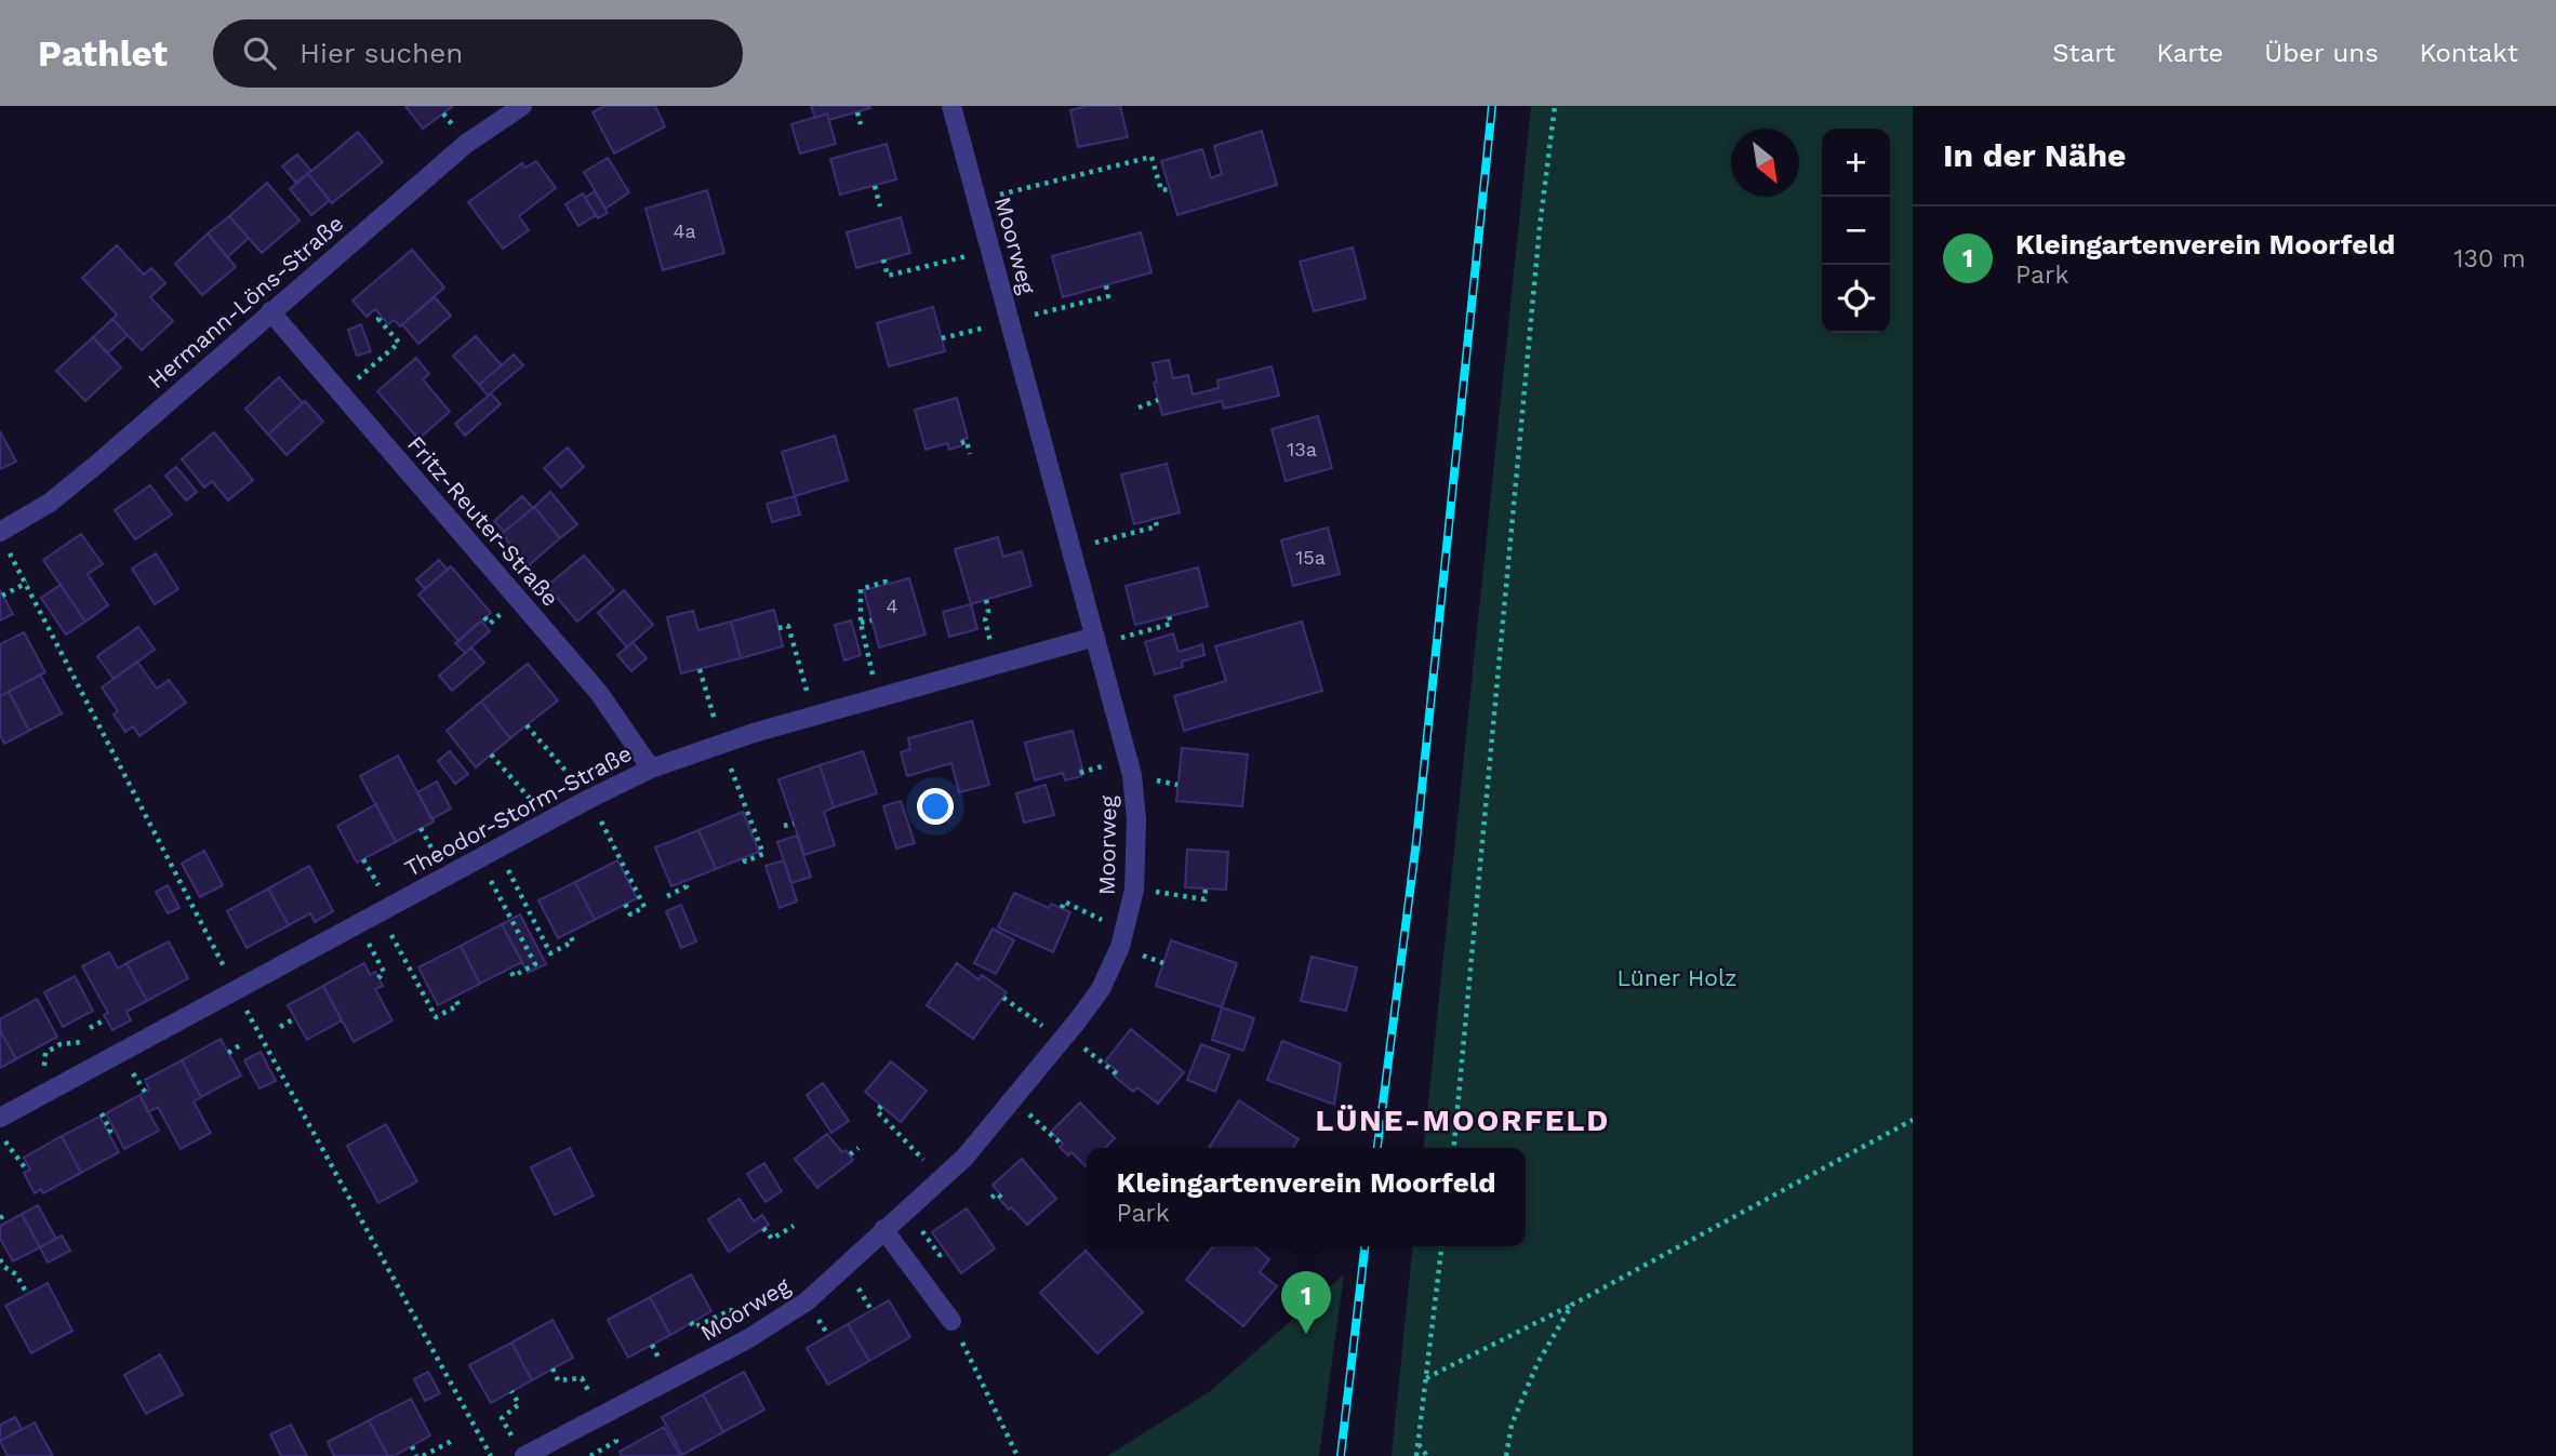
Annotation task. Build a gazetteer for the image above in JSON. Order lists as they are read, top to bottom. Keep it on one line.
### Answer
{"streets":{"street":["Moorweg","Hermann-Löns-Straße","Fritz-Reuter-Straße","Theodor-Storm-Straße"]},"crossings":[["Moorweg","Theodor-Storm-Straße"],["Hermann-Löns-Straße","Fritz-Reuter-Straße"],["Fritz-Reuter-Straße","Theodor-Storm-Straße"]],"districts":["LÜNE-MOORFELD"],"parks":["Lüner Holz"],"house_numbers":["4a","13a","15a","4"],"north":"bottom right","page":{"header":"Pathlet","search":"Hier suchen","nav":["Start","Karte","Über uns","Kontakt"],"heading":"In der Nähe","map_buttons":["+","−"],"list":[{"mark":"1","name":"Kleingartenverein Moorfeld","note":"Park","value":"130 m"}],"popup":["Kleingartenverein Moorfeld","Park"],"pins":"1"}}
